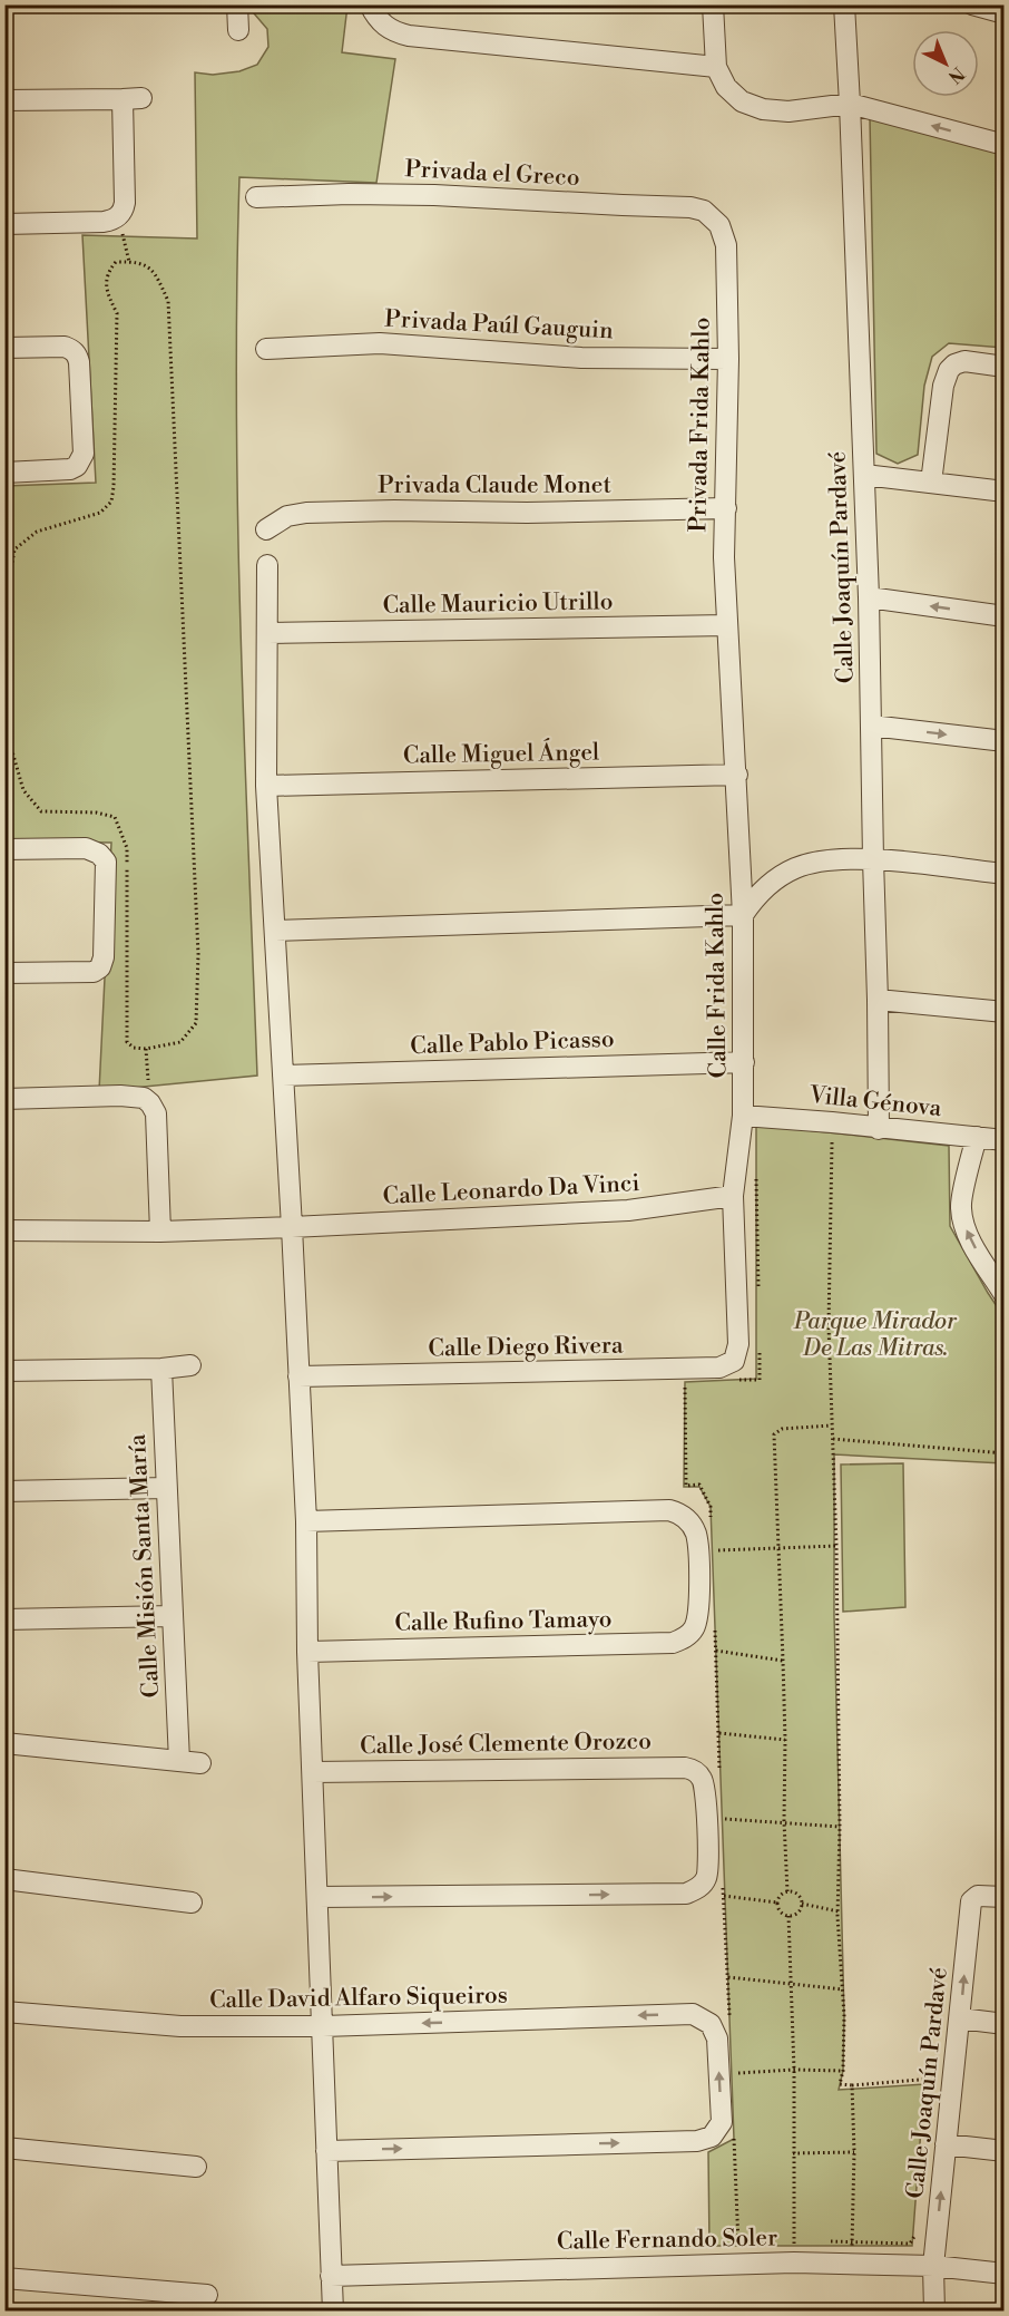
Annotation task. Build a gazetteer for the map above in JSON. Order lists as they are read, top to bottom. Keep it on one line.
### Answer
{"streets":{"street":["Privada el Greco","Privada Paúl Gauguin","Privada Frida Kahlo","Privada Claude Monet","Calle Joaquín Pardavé","Calle Mauricio Utrillo","Calle Miguel Ángel","Calle Frida Kahlo","Calle Pablo Picasso","Villa Génova","Calle Leonardo Da Vinci","Calle Diego Rivera","Calle Misión Santa María","Calle Rufino Tamayo","Calle José Clemente Orozco","Calle David Alfaro Siqueiros","Calle Fernando Soler"]},"crossings":[["Privada el Greco","Privada Frida Kahlo"],["Privada Paúl Gauguin","Privada Frida Kahlo"],["Privada Frida Kahlo","Privada Claude Monet"],["Privada Frida Kahlo","Calle Mauricio Utrillo"],["Privada Frida Kahlo","Calle Frida Kahlo"],["Calle Joaquín Pardavé","Villa Génova"],["Calle Joaquín Pardavé","Calle Fernando Soler"],["Calle Mauricio Utrillo","Calle Frida Kahlo"],["Calle Miguel Ángel","Calle Frida Kahlo"],["Calle Frida Kahlo","Calle Pablo Picasso"],["Calle Frida Kahlo","Villa Génova"],["Calle Frida Kahlo","Calle Leonardo Da Vinci"],["Calle Frida Kahlo","Calle Diego Rivera"]],"parks":["Parque Mirador De Las Mitras."],"north":"bottom right"}
